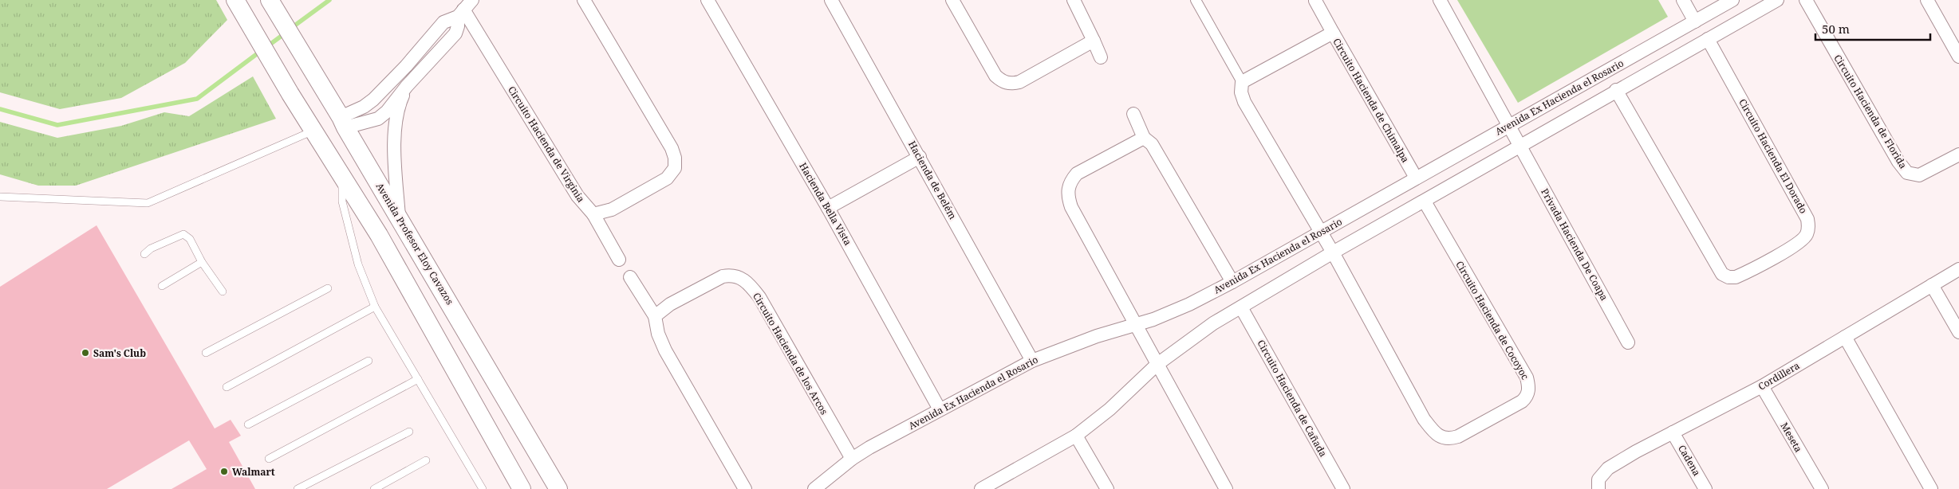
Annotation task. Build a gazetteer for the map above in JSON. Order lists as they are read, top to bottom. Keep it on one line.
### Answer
{"streets":{"main road":["Avenida Profesor Eloy Cavazos"],"street":["Avenida Ex Hacienda el Rosario","Circuito Hacienda de Chimalpa","Circuito Hacienda de Florida","Circuito Hacienda de Virginia","Circuito Hacienda El Dorado","Hacienda de Belém","Hacienda Bella Vista","Privada Hacienda De Coapa","Circuito Hacienda de Cocoyoc","Circuito Hacienda de los Arcos","Cordillera","Circuito Hacienda de Cañada","Meseta","Cadena"]},"crossings":[["Avenida Ex Hacienda el Rosario","Circuito Hacienda de Chimalpa"],["Avenida Ex Hacienda el Rosario","Hacienda de Belém"],["Avenida Ex Hacienda el Rosario","Hacienda Bella Vista"],["Avenida Ex Hacienda el Rosario","Privada Hacienda De Coapa"],["Avenida Ex Hacienda el Rosario","Circuito Hacienda de los Arcos"],["Cordillera","Meseta"],["Cordillera","Cadena"]],"places":["Sam's Club","Walmart"],"scale_bar":"50 m"}
